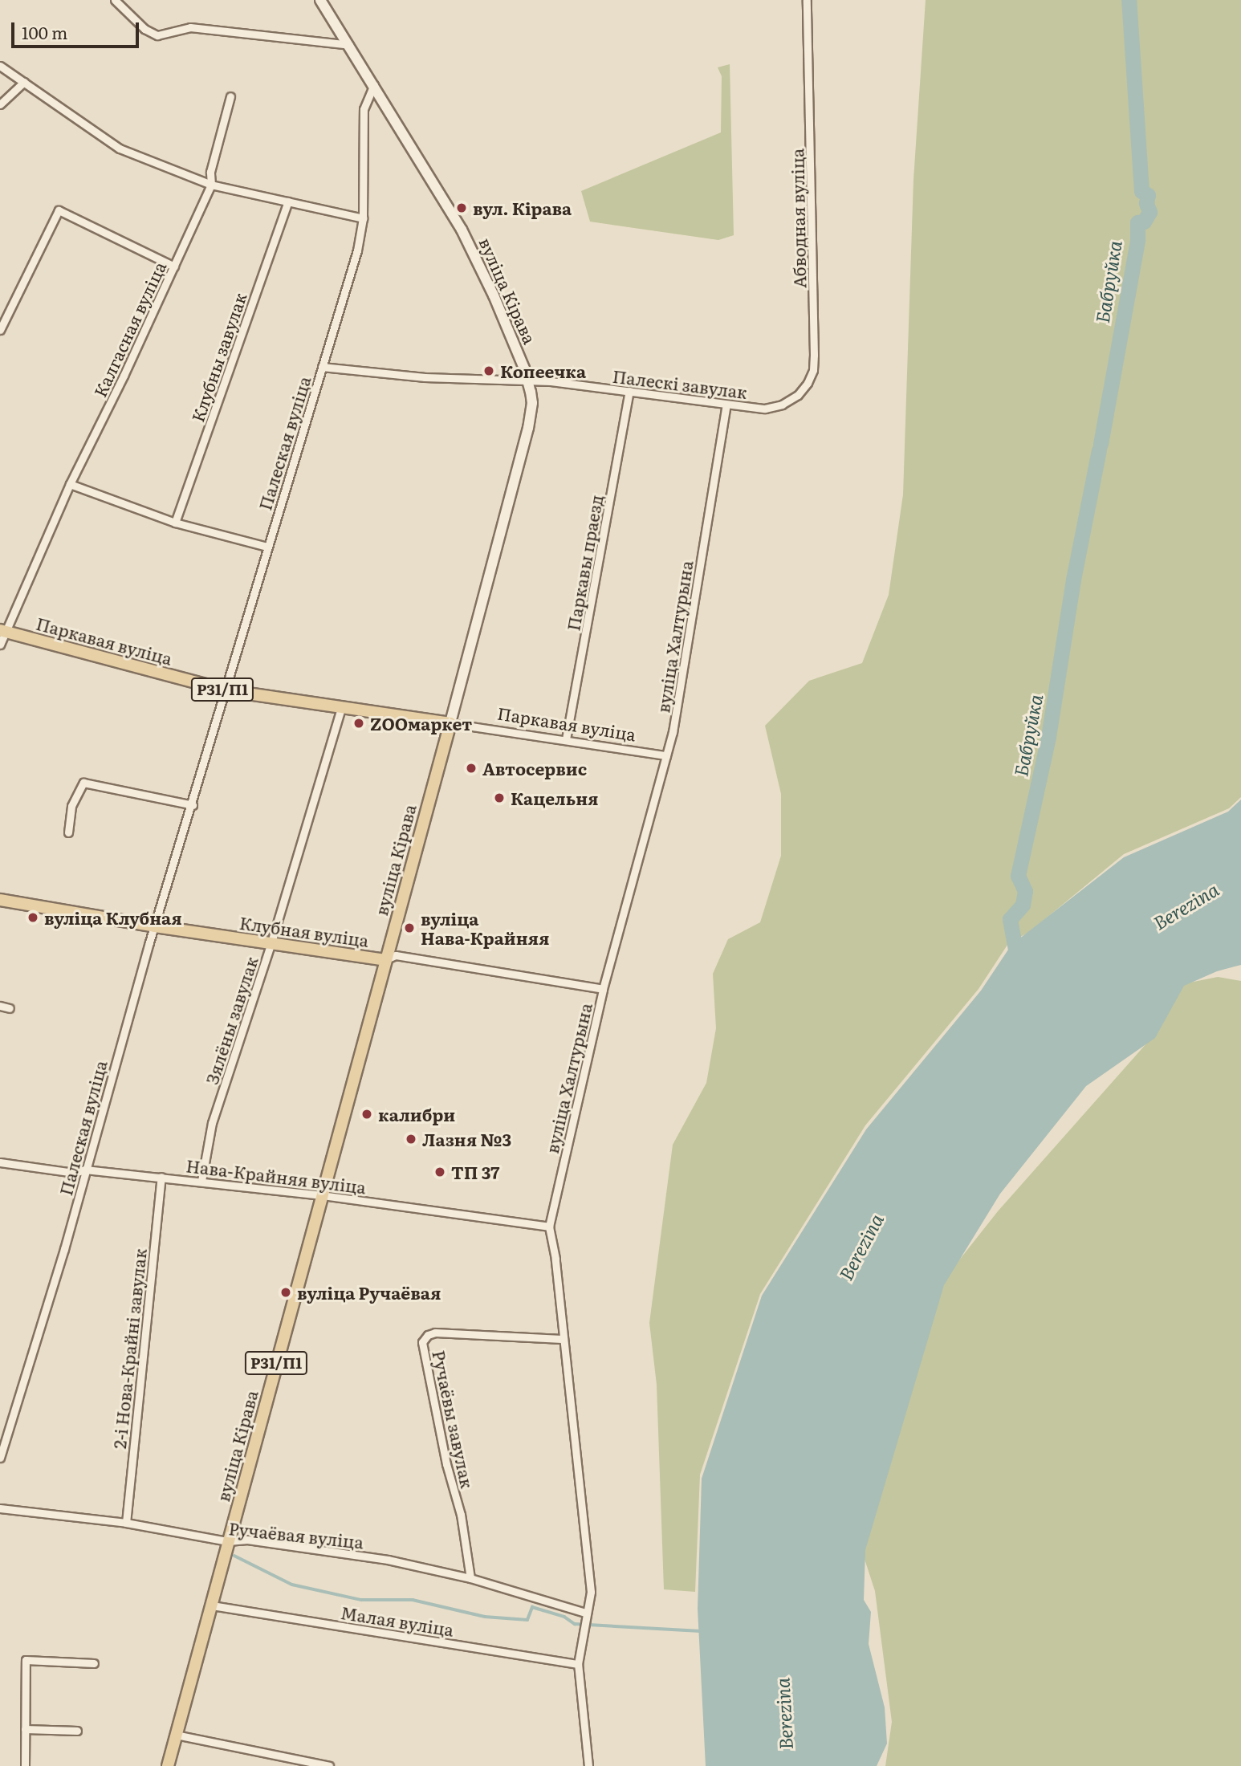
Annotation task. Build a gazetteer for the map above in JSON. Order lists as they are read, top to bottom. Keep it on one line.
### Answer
{"streets":{"main road":["вуліца Кірава","Паркавая вуліца","Р31/П1","Клубная вуліца"],"street":["Абводная вуліца","Калгасная вуліца","Клубны завулак","Палескі завулак","Палеская вуліца","Паркавы праезд","вуліца Халтурына","Зялёны завулак","Нава-Крайняя вуліца","2-і Нова-Крайні завулак","Ручаёвы завулак","Ручаёвая вуліца","Малая вуліца"]},"crossings":[["Абводная вуліца","Палескі завулак"],["вуліца Кірава","Палескі завулак"],["вуліца Кірава","Палеская вуліца"],["вуліца Кірава","Паркавая вуліца"],["вуліца Кірава","Клубная вуліца"],["вуліца Кірава","Нава-Крайняя вуліца"],["вуліца Кірава","Ручаёвая вуліца"],["вуліца Кірава","Малая вуліца"],["Калгасная вуліца","Паркавая вуліца"],["Палескі завулак","Палеская вуліца"],["Палескі завулак","Паркавы праезд"],["Палескі завулак","вуліца Халтурына"],["Палеская вуліца","Паркавая вуліца"],["Палеская вуліца","Клубная вуліца"],["Палеская вуліца","Нава-Крайняя вуліца"],["Паркавы праезд","Паркавая вуліца"],["вуліца Халтурына","Паркавая вуліца"],["вуліца Халтурына","Клубная вуліца"],["вуліца Халтурына","Нава-Крайняя вуліца"],["вуліца Халтурына","Ручаёвы завулак"],["вуліца Халтурына","Ручаёвая вуліца"],["вуліца Халтурына","Малая вуліца"],["Паркавая вуліца","Зялёны завулак"],["Клубная вуліца","Зялёны завулак"],["Зялёны завулак","Нава-Крайняя вуліца"],["Нава-Крайняя вуліца","2-і Нова-Крайні завулак"],["2-і Нова-Крайні завулак","Ручаёвая вуліца"],["Ручаёвы завулак","Ручаёвая вуліца"]],"water":["Бабруйка","Berezina"],"places":["вул. Кірава","Копеечка","ZOOмаркет","Автосервис","Кацельня","вуліца Клубная","вуліца Нава-Крайняя","калибри","Лазня №3","ТП 37","вуліца Ручаёвая"],"scale_bar":"100 m"}
